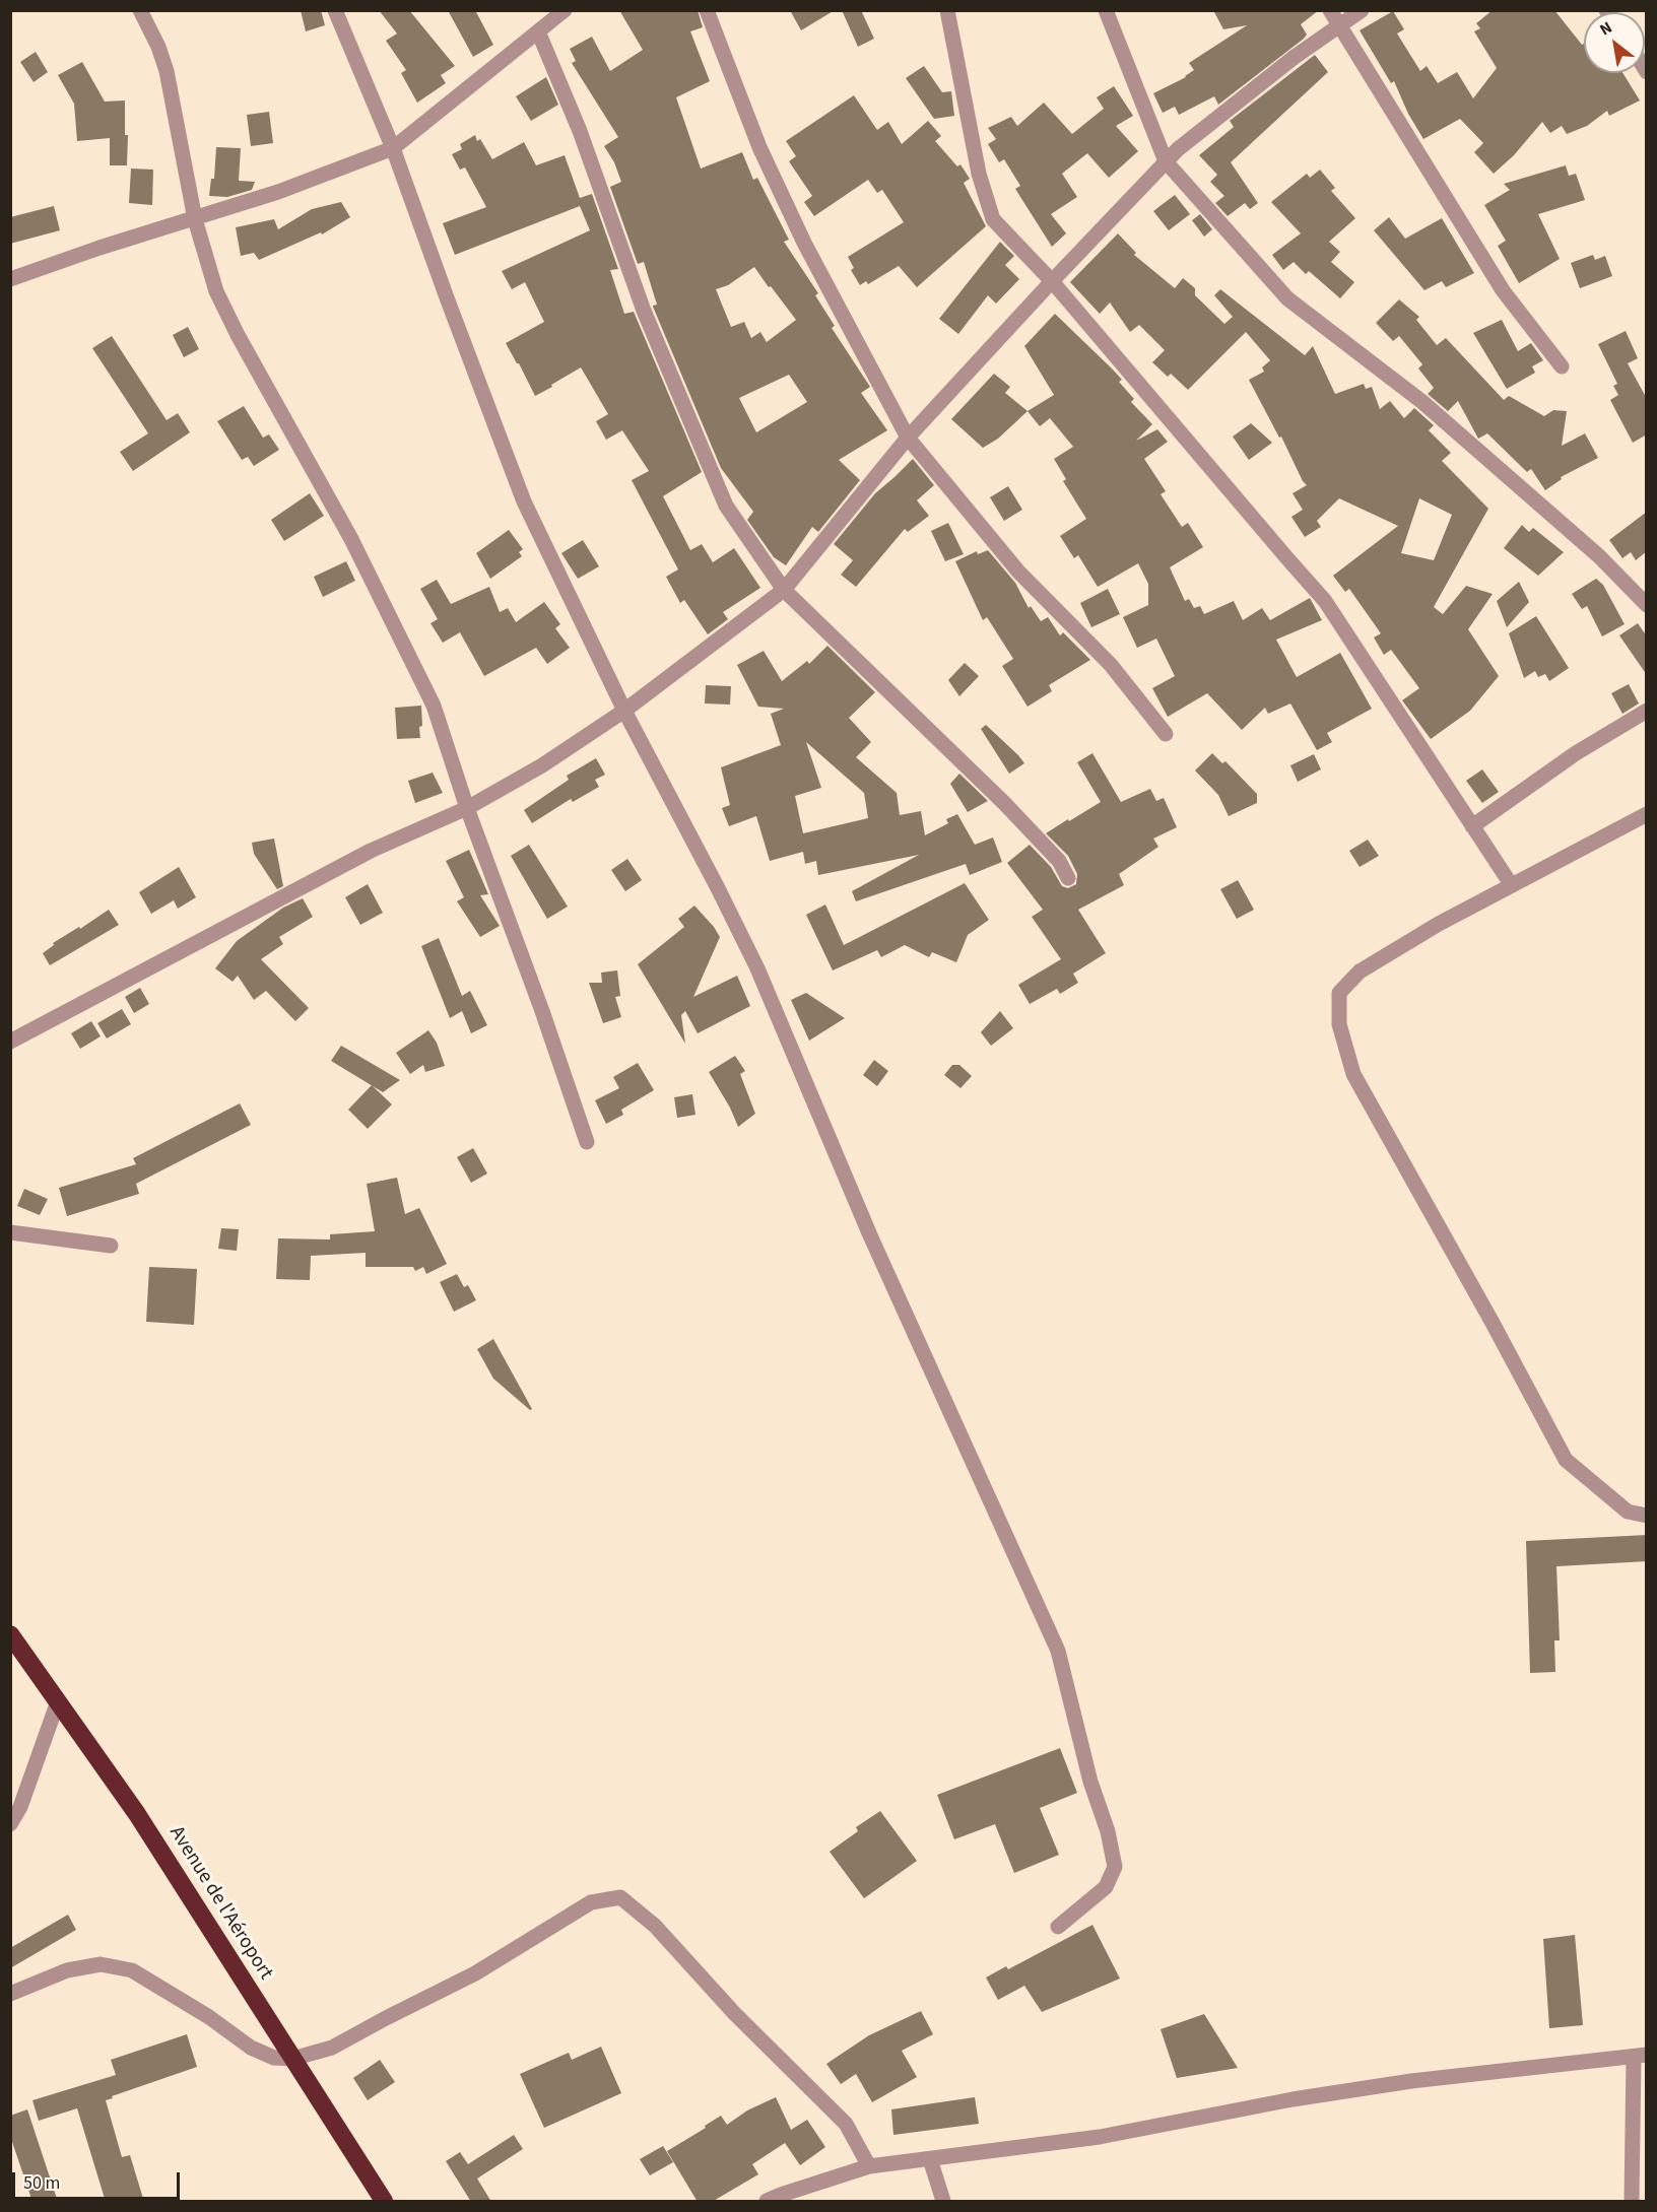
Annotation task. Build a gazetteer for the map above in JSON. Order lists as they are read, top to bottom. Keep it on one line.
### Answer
{"streets":{"highway":["Avenue de l'Aéroport"]},"scale_bar":"50 m","north":"top left"}
